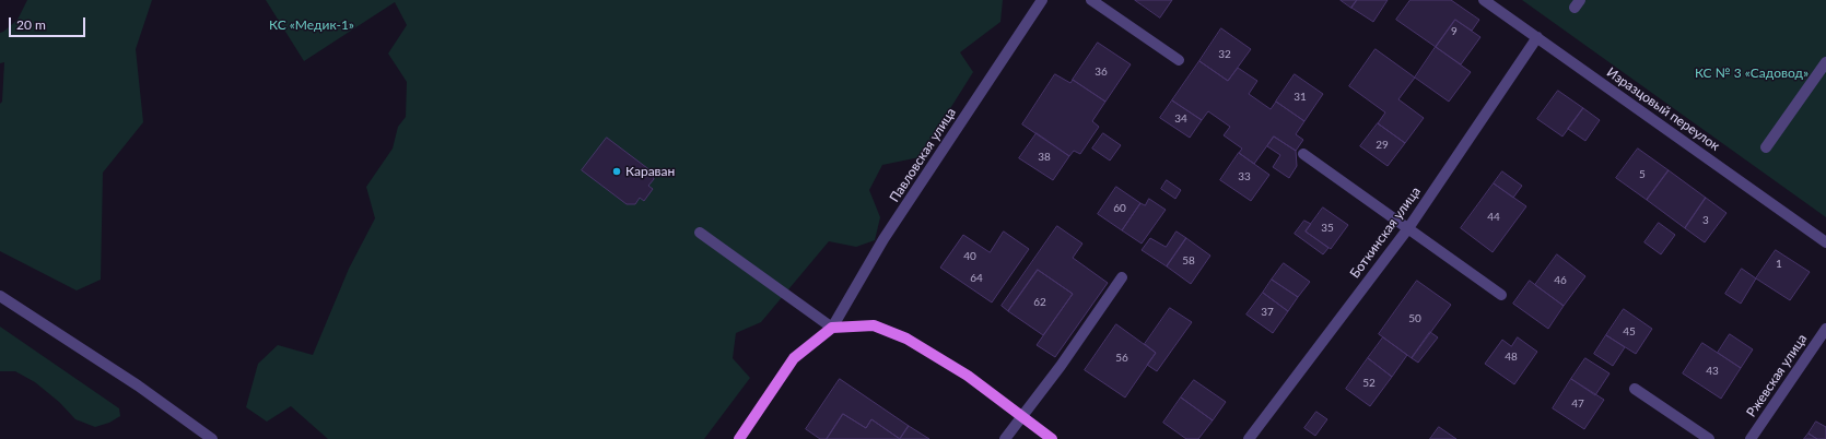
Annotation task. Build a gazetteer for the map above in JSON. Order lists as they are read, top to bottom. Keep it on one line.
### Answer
{"streets":{"main road":["Павловская улица"],"street":["Изразцовый переулок","Боткинская улица","Ржевская улица"]},"crossings":[["Изразцовый переулок","Боткинская улица"]],"parks":["КС «Медик-1»","КС № 3 «Садовод»"],"places":["Караван"],"house_numbers":["9","32","36","31","34","29","38","5","33","60","44","3","35","40","58","1","64","46","62","37","50","45","48","56","43","52","47"],"scale_bar":"20 m"}
